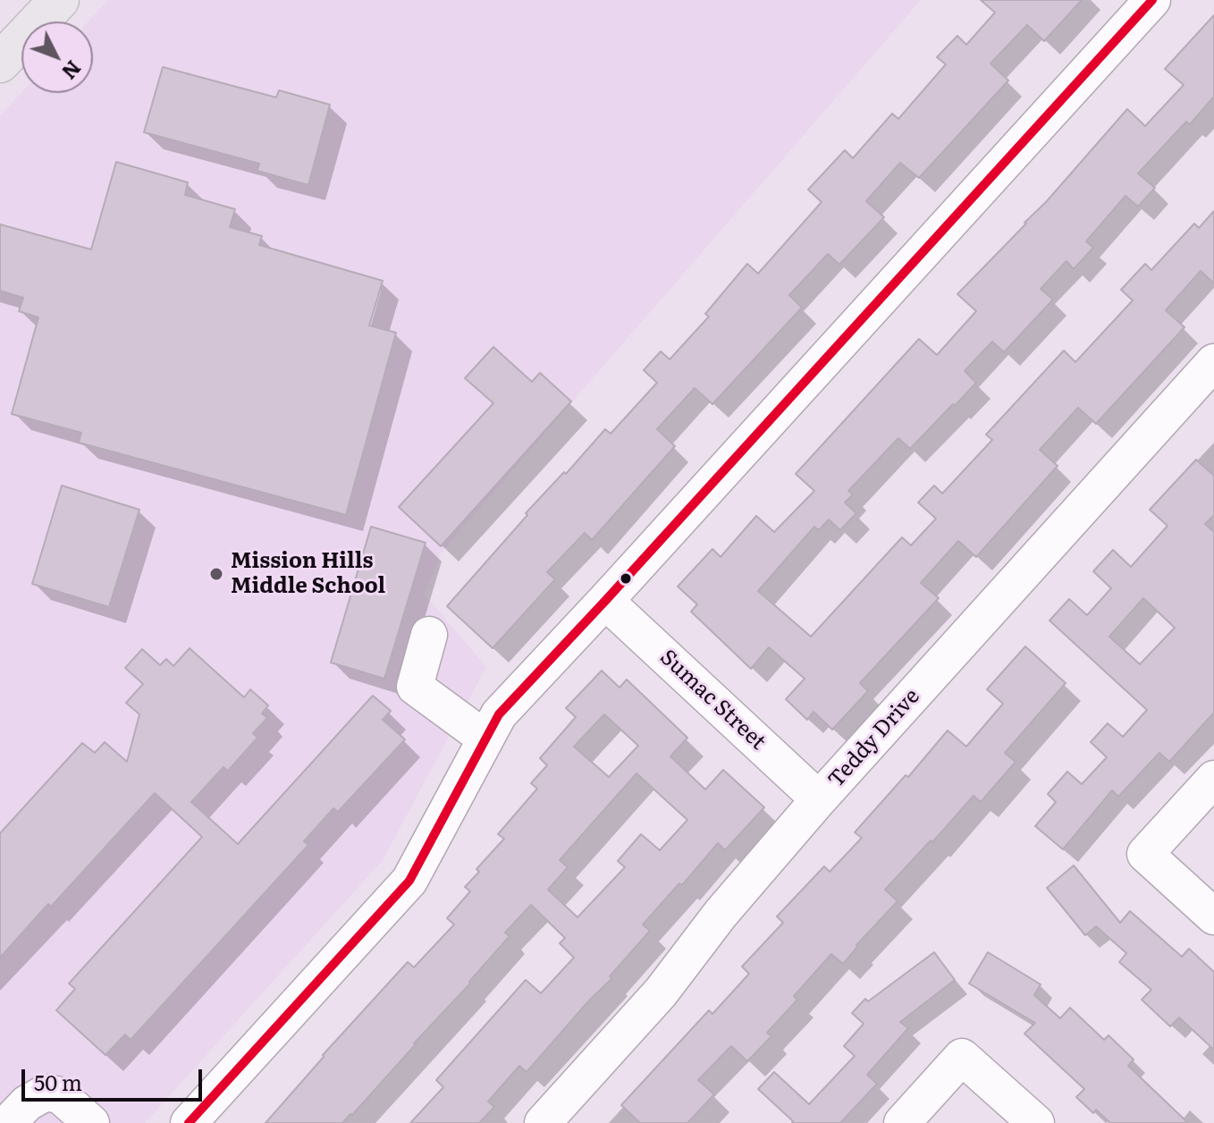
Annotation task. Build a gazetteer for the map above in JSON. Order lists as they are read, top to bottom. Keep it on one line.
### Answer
{"streets":{"street":["Sumac Street","Teddy Drive"]},"crossings":[["Sumac Street","Teddy Drive"]],"places":["Mission Hills Middle School"],"scale_bar":"50 m","north":"bottom right"}
